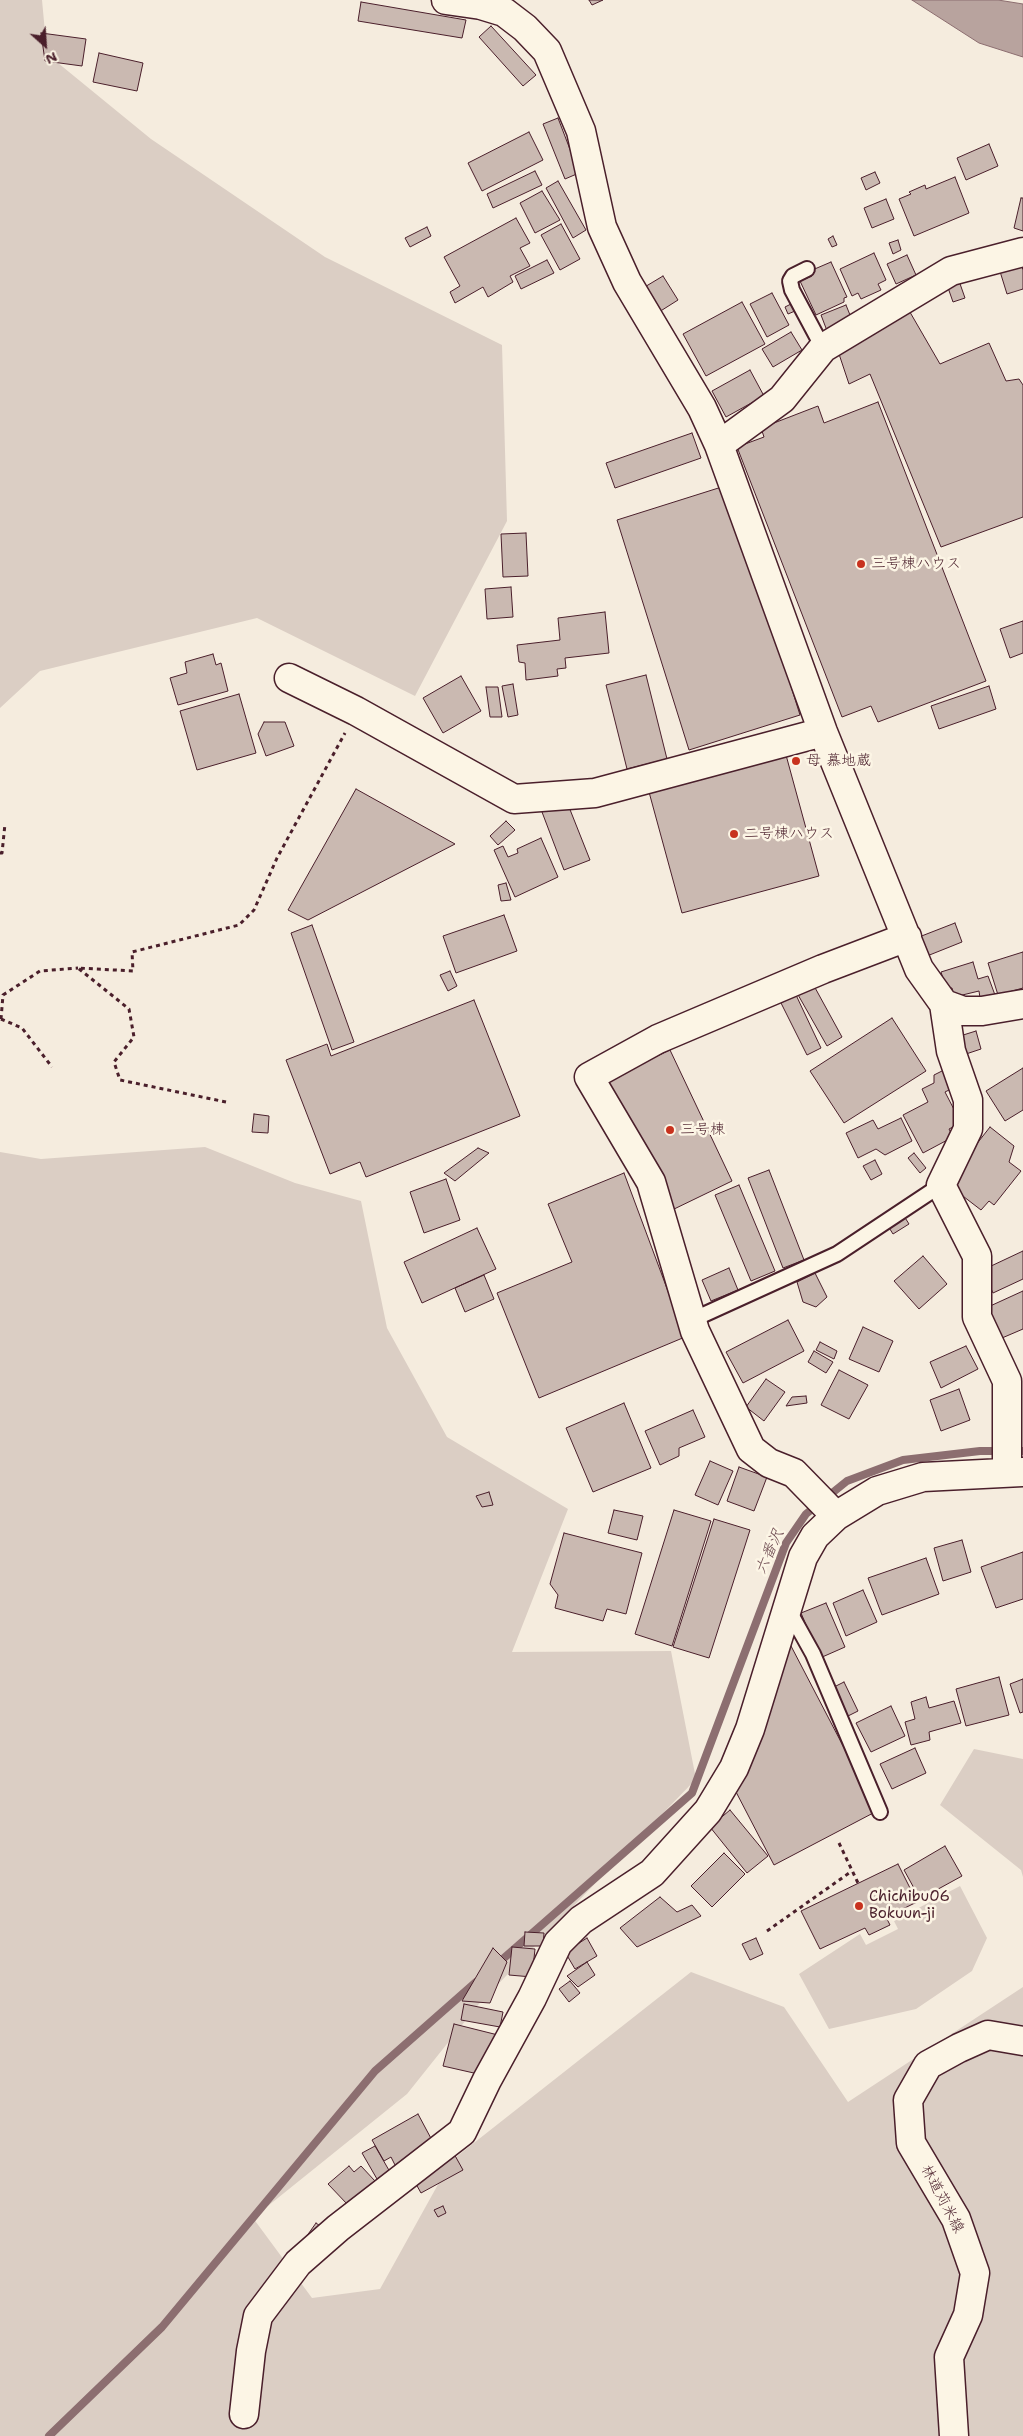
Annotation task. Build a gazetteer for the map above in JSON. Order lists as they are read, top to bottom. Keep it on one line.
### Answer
{"streets":{"street":["林道苅米線"]},"water":["六番沢"],"places":["三号棟ハウス","母 慕地蔵","二号棟ハウス","三号棟","Chichibu06 Bokuun-ji"],"north":"bottom right"}
